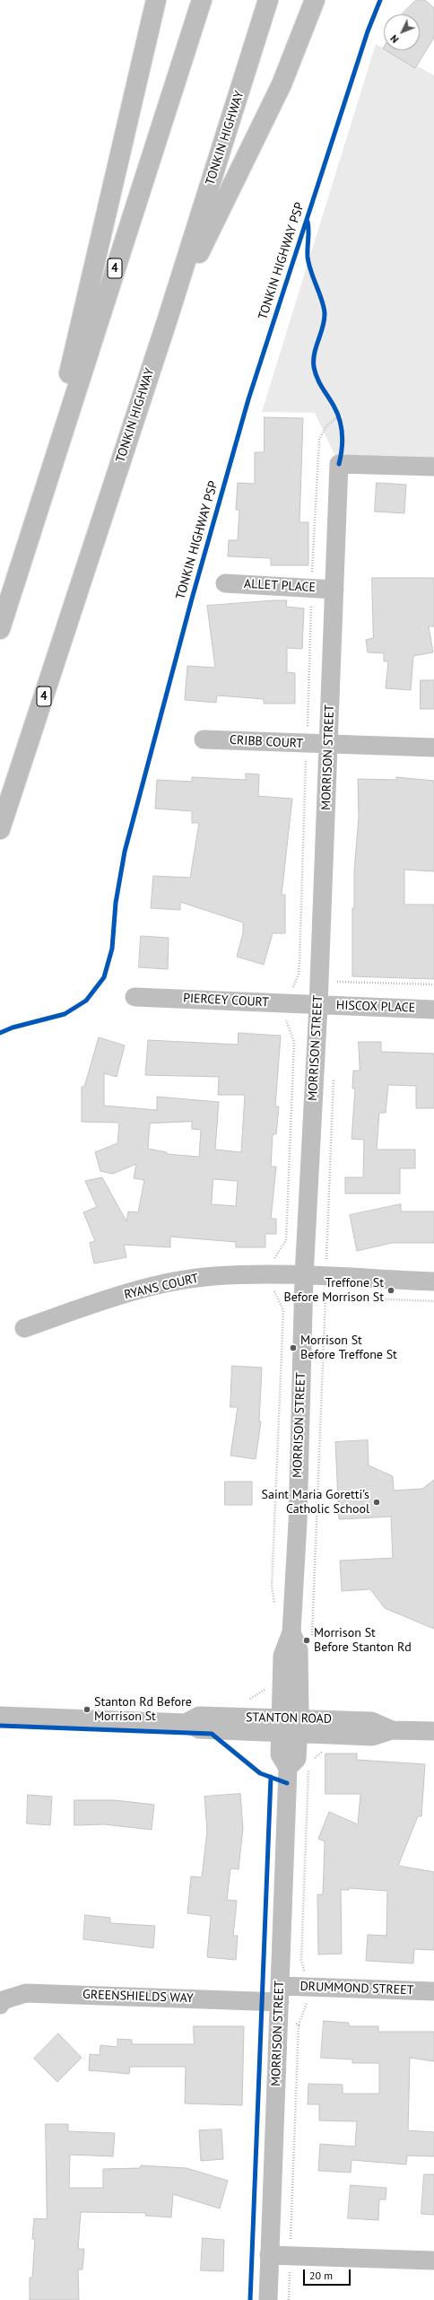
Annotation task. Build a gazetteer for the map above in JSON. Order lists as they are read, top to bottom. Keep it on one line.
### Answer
{"streets":{"highway":["TONKIN HIGHWAY","4"],"street":["ALLET PLACE","CRIBB COURT","MORRISON STREET","PIERCEY COURT","HISCOX PLACE","RYANS COURT","STANTON ROAD","DRUMMOND STREET","GREENSHIELDS WAY"],"cycle path":["TONKIN HIGHWAY PSP"]},"crossings":[["ALLET PLACE","MORRISON STREET"],["CRIBB COURT","MORRISON STREET"],["MORRISON STREET","PIERCEY COURT"],["MORRISON STREET","HISCOX PLACE"],["MORRISON STREET","RYANS COURT"],["MORRISON STREET","STANTON ROAD"],["MORRISON STREET","DRUMMOND STREET"],["MORRISON STREET","GREENSHIELDS WAY"],["PIERCEY COURT","HISCOX PLACE"],["DRUMMOND STREET","GREENSHIELDS WAY"]],"places":["Treffone St Before Morrison St","Morrison St Before Treffone St","Saint Maria Goretti’s Catholic School","Morrison St Before Stanton Rd","Stanton Rd Before Morrison St"],"scale_bar":"20 m","north":"bottom left"}
